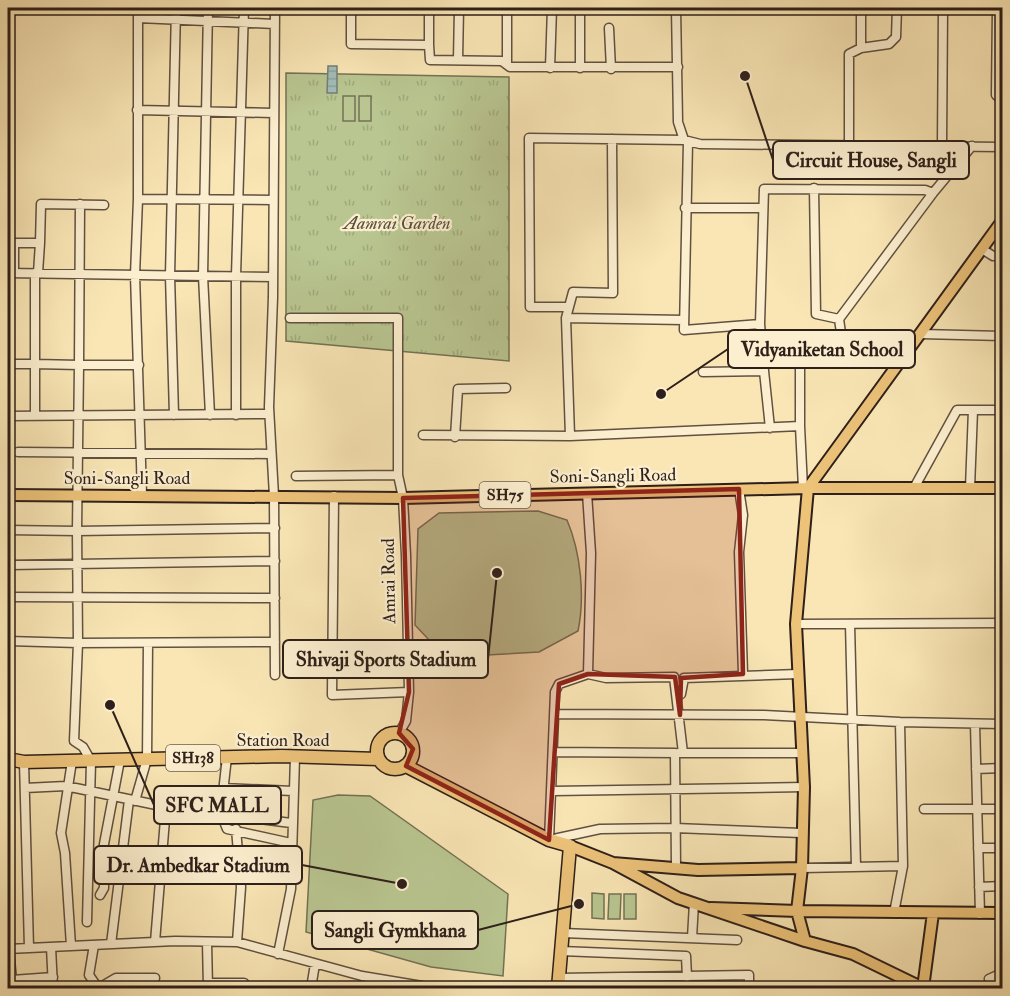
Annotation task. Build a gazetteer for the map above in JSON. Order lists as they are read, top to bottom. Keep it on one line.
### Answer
{"streets":{"highway":["Station Road","SH138"],"main road":["Soni-Sangli Road","SH75"],"street":["Amrai Road"]},"crossings":[["Soni-Sangli Road","Amrai Road"],["Amrai Road","Station Road"]],"parks":["Aamrai Garden"],"places":["Circuit House, Sangli","Vidyaniketan School","Shivaji Sports Stadium","SFC MALL","Dr. Ambedkar Stadium","Sangli Gymkhana"]}
